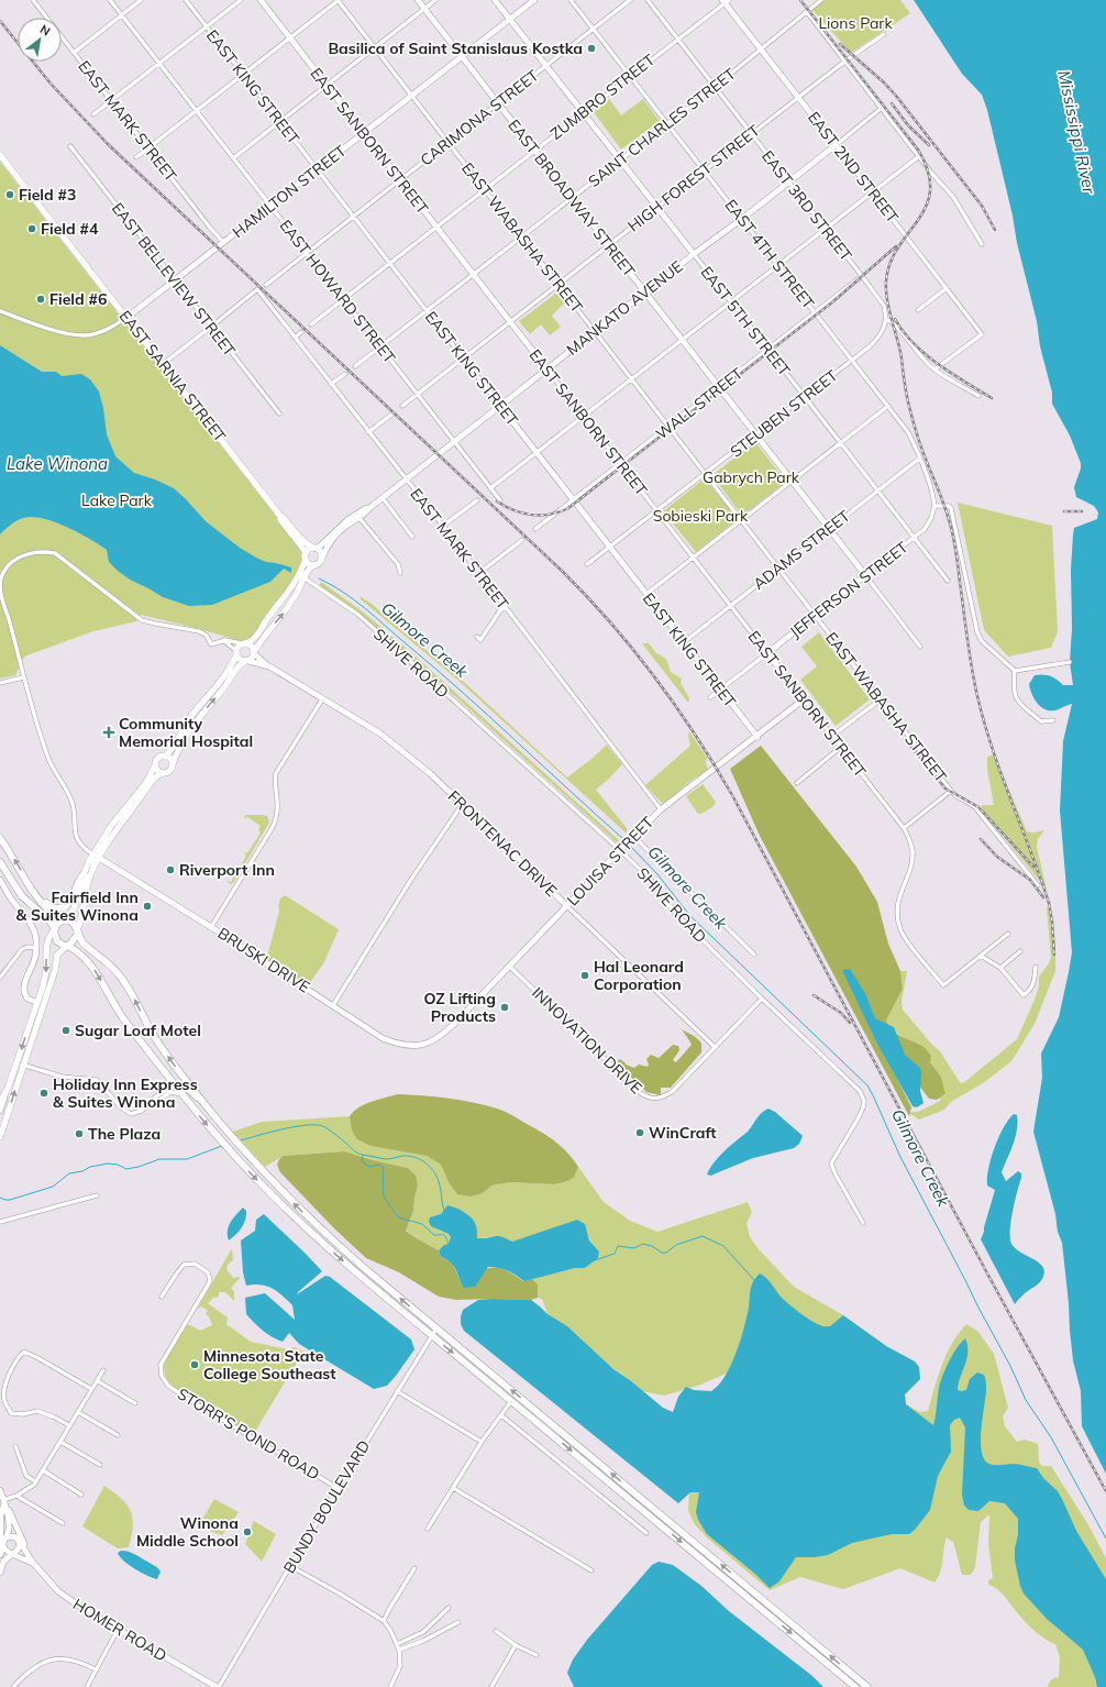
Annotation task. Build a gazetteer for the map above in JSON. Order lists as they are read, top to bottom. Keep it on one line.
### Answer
{"streets":{"main road":["MANKATO AVENUE","EAST SARNIA STREET"],"street":["EAST KING STREET","ZUMBRO STREET","CARIMONA STREET","EAST MARK STREET","SAINT CHARLES STREET","EAST SANBORN STREET","EAST 2ND STREET","HIGH FOREST STREET","HAMILTON STREET","EAST BROADWAY STREET","EAST 3RD STREET","EAST WABASHA STREET","EAST 4TH STREET","EAST BELLEVIEW STREET","EAST HOWARD STREET","EAST 5TH STREET","WALL STREET","STEUBEN STREET","ADAMS STREET","JEFFERSON STREET","SHIVE ROAD","FRONTENAC DRIVE","LOUISA STREET","BRUSKI DRIVE","INNOVATION DRIVE","STORR'S POND ROAD","BUNDY BOULEVARD","HOMER ROAD"]},"crossings":[["EAST KING STREET","ZUMBRO STREET"],["EAST KING STREET","CARIMONA STREET"],["EAST KING STREET","SAINT CHARLES STREET"],["EAST KING STREET","HIGH FOREST STREET"],["EAST KING STREET","HAMILTON STREET"],["EAST KING STREET","MANKATO AVENUE"],["EAST KING STREET","WALL STREET"],["EAST KING STREET","STEUBEN STREET"],["EAST KING STREET","ADAMS STREET"],["EAST KING STREET","JEFFERSON STREET"],["EAST KING STREET","LOUISA STREET"],["ZUMBRO STREET","EAST SANBORN STREET"],["ZUMBRO STREET","EAST 2ND STREET"],["ZUMBRO STREET","EAST BROADWAY STREET"],["ZUMBRO STREET","EAST 3RD STREET"],["ZUMBRO STREET","EAST WABASHA STREET"],["ZUMBRO STREET","EAST 4TH STREET"],["ZUMBRO STREET","EAST HOWARD STREET"],["ZUMBRO STREET","EAST 5TH STREET"],["CARIMONA STREET","EAST SANBORN STREET"],["CARIMONA STREET","EAST BROADWAY STREET"],["CARIMONA STREET","EAST WABASHA STREET"],["CARIMONA STREET","EAST 4TH STREET"],["CARIMONA STREET","EAST HOWARD STREET"],["CARIMONA STREET","EAST 5TH STREET"],["EAST MARK STREET","HAMILTON STREET"],["EAST MARK STREET","EAST BELLEVIEW STREET"],["EAST MARK STREET","MANKATO AVENUE"],["EAST MARK STREET","LOUISA STREET"],["SAINT CHARLES STREET","EAST SANBORN STREET"],["SAINT CHARLES STREET","EAST 2ND STREET"],["SAINT CHARLES STREET","EAST BROADWAY STREET"],["SAINT CHARLES STREET","EAST 3RD STREET"],["SAINT CHARLES STREET","EAST WABASHA STREET"],["SAINT CHARLES STREET","EAST 4TH STREET"],["SAINT CHARLES STREET","EAST HOWARD STREET"],["SAINT CHARLES STREET","EAST 5TH STREET"],["EAST SANBORN STREET","HIGH FOREST STREET"],["EAST SANBORN STREET","HAMILTON STREET"],["EAST SANBORN STREET","MANKATO AVENUE"],["EAST SANBORN STREET","WALL STREET"],["EAST SANBORN STREET","STEUBEN STREET"],["EAST SANBORN STREET","ADAMS STREET"],["EAST SANBORN STREET","JEFFERSON STREET"],["EAST SANBORN STREET","LOUISA STREET"],["EAST 2ND STREET","HIGH FOREST STREET"],["EAST 2ND STREET","EAST 3RD STREET"],["EAST 2ND STREET","MANKATO AVENUE"],["HIGH FOREST STREET","EAST BROADWAY STREET"],["HIGH FOREST STREET","EAST 3RD STREET"],["HIGH FOREST STREET","EAST WABASHA STREET"],["HIGH FOREST STREET","EAST 4TH STREET"],["HIGH FOREST STREET","EAST HOWARD STREET"],["HIGH FOREST STREET","EAST 5TH STREET"],["HAMILTON STREET","EAST BROADWAY STREET"],["HAMILTON STREET","EAST WABASHA STREET"],["HAMILTON STREET","EAST BELLEVIEW STREET"],["HAMILTON STREET","EAST HOWARD STREET"],["HAMILTON STREET","EAST 5TH STREET"],["HAMILTON STREET","EAST SARNIA STREET"],["EAST BROADWAY STREET","MANKATO AVENUE"],["EAST BROADWAY STREET","WALL STREET"],["EAST BROADWAY STREET","STEUBEN STREET"],["EAST BROADWAY STREET","ADAMS STREET"],["EAST BROADWAY STREET","JEFFERSON STREET"],["EAST 3RD STREET","MANKATO AVENUE"],["EAST 3RD STREET","WALL STREET"],["EAST 3RD STREET","STEUBEN STREET"],["EAST WABASHA STREET","MANKATO AVENUE"],["EAST WABASHA STREET","WALL STREET"],["EAST WABASHA STREET","STEUBEN STREET"],["EAST WABASHA STREET","ADAMS STREET"],["EAST WABASHA STREET","JEFFERSON STREET"],["EAST 4TH STREET","MANKATO AVENUE"],["EAST 4TH STREET","WALL STREET"],["EAST 4TH STREET","STEUBEN STREET"],["EAST 4TH STREET","ADAMS STREET"],["EAST 4TH STREET","JEFFERSON STREET"],["EAST HOWARD STREET","MANKATO AVENUE"],["MANKATO AVENUE","EAST 5TH STREET"],["MANKATO AVENUE","EAST SARNIA STREET"],["MANKATO AVENUE","SHIVE ROAD"],["MANKATO AVENUE","FRONTENAC DRIVE"],["MANKATO AVENUE","BRUSKI DRIVE"],["EAST 5TH STREET","WALL STREET"],["EAST 5TH STREET","STEUBEN STREET"],["EAST 5TH STREET","ADAMS STREET"],["EAST 5TH STREET","JEFFERSON STREET"],["SHIVE ROAD","LOUISA STREET"],["SHIVE ROAD","INNOVATION DRIVE"],["FRONTENAC DRIVE","LOUISA STREET"],["FRONTENAC DRIVE","INNOVATION DRIVE"],["LOUISA STREET","BRUSKI DRIVE"],["LOUISA STREET","INNOVATION DRIVE"],["STORR'S POND ROAD","BUNDY BOULEVARD"],["BUNDY BOULEVARD","HOMER ROAD"]],"water":["Mississippi River","Lake Winona","Gilmore Creek"],"parks":["Lions Park","Gabrych Park","Lake Park","Sobieski Park"],"places":{"other":["Basilica of Saint Stanislaus Kostka","Field #3","Field #4","Field #6","Riverport Inn","Fairfield Inn & Suites Winona","Hal Leonard Corporation","OZ Lifting Products","Sugar Loaf Motel","Holiday Inn Express & Suites Winona","WinCraft","The Plaza","Minnesota State College Southeast","Winona Middle School"],"health":["Community Memorial Hospital"]},"north":"top right"}
